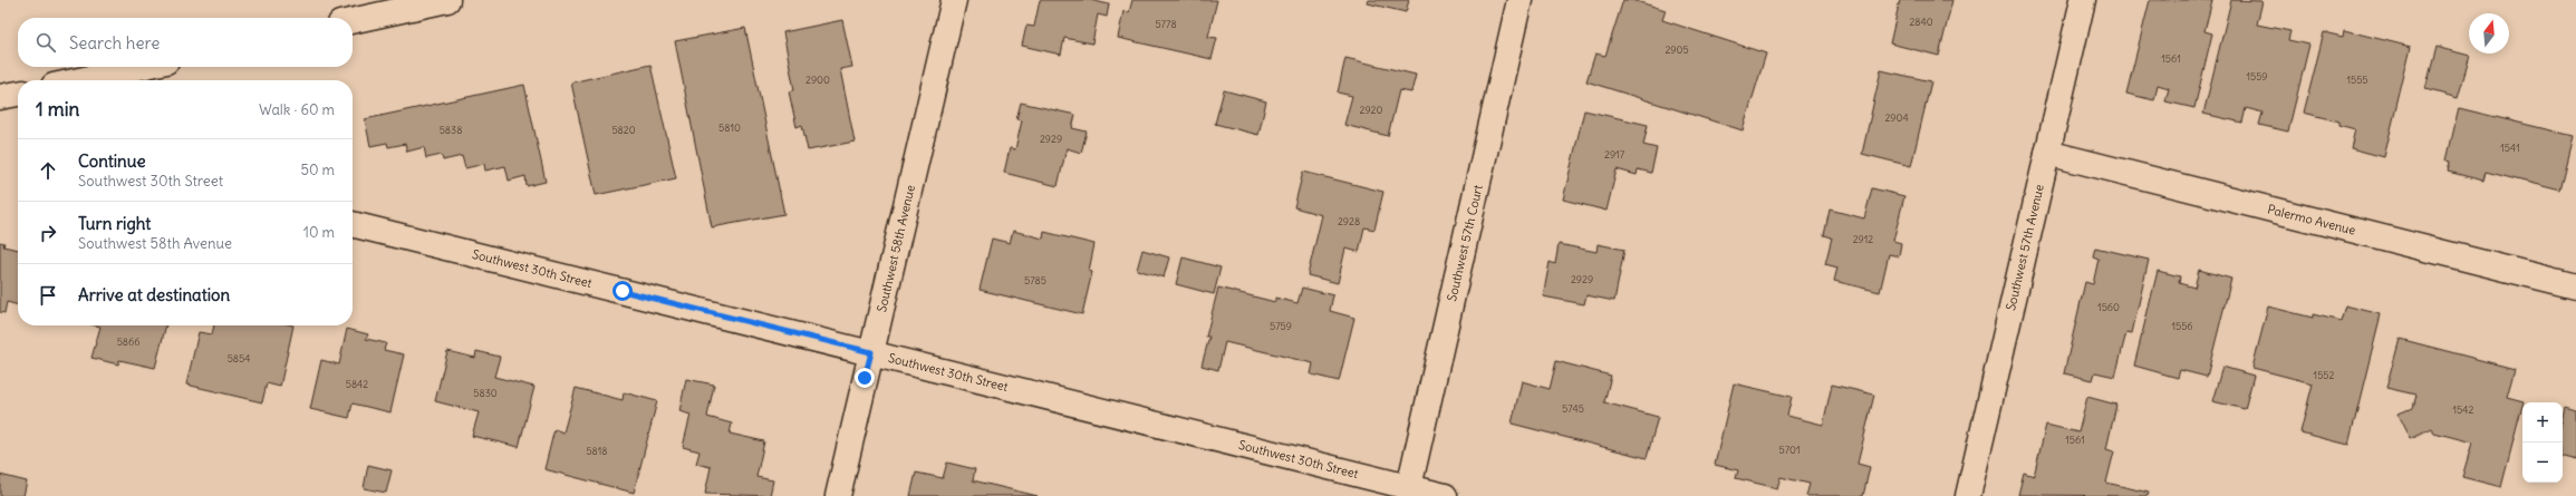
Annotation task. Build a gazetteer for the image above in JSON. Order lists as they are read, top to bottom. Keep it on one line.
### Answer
{"streets":{"street":["Palermo Avenue","Southwest 57th Court","Southwest 57th Avenue","Southwest 58th Avenue","Southwest 30th Street"]},"crossings":[["Palermo Avenue","Southwest 57th Avenue"],["Southwest 57th Court","Southwest 30th Street"],["Southwest 58th Avenue","Southwest 30th Street"]],"house_numbers":["2840","5778","2905","1561","1559","2900","1555","2920","2904","5810","5838","5820","2929","1541","2917","2928","2912","2929","5785","1560","5759","1556","5866","5854","1552","5842","5830","5745","1542","1561","5701","5818"],"north":"top","page":{"search":"Search here","heading":["1 min","Walk · 60 m"],"list":[["Continue","Southwest 30th Street","50 m"],["Turn right","Southwest 58th Avenue","10 m"],"Arrive at destination"],"map_buttons":["+","−"]}}
